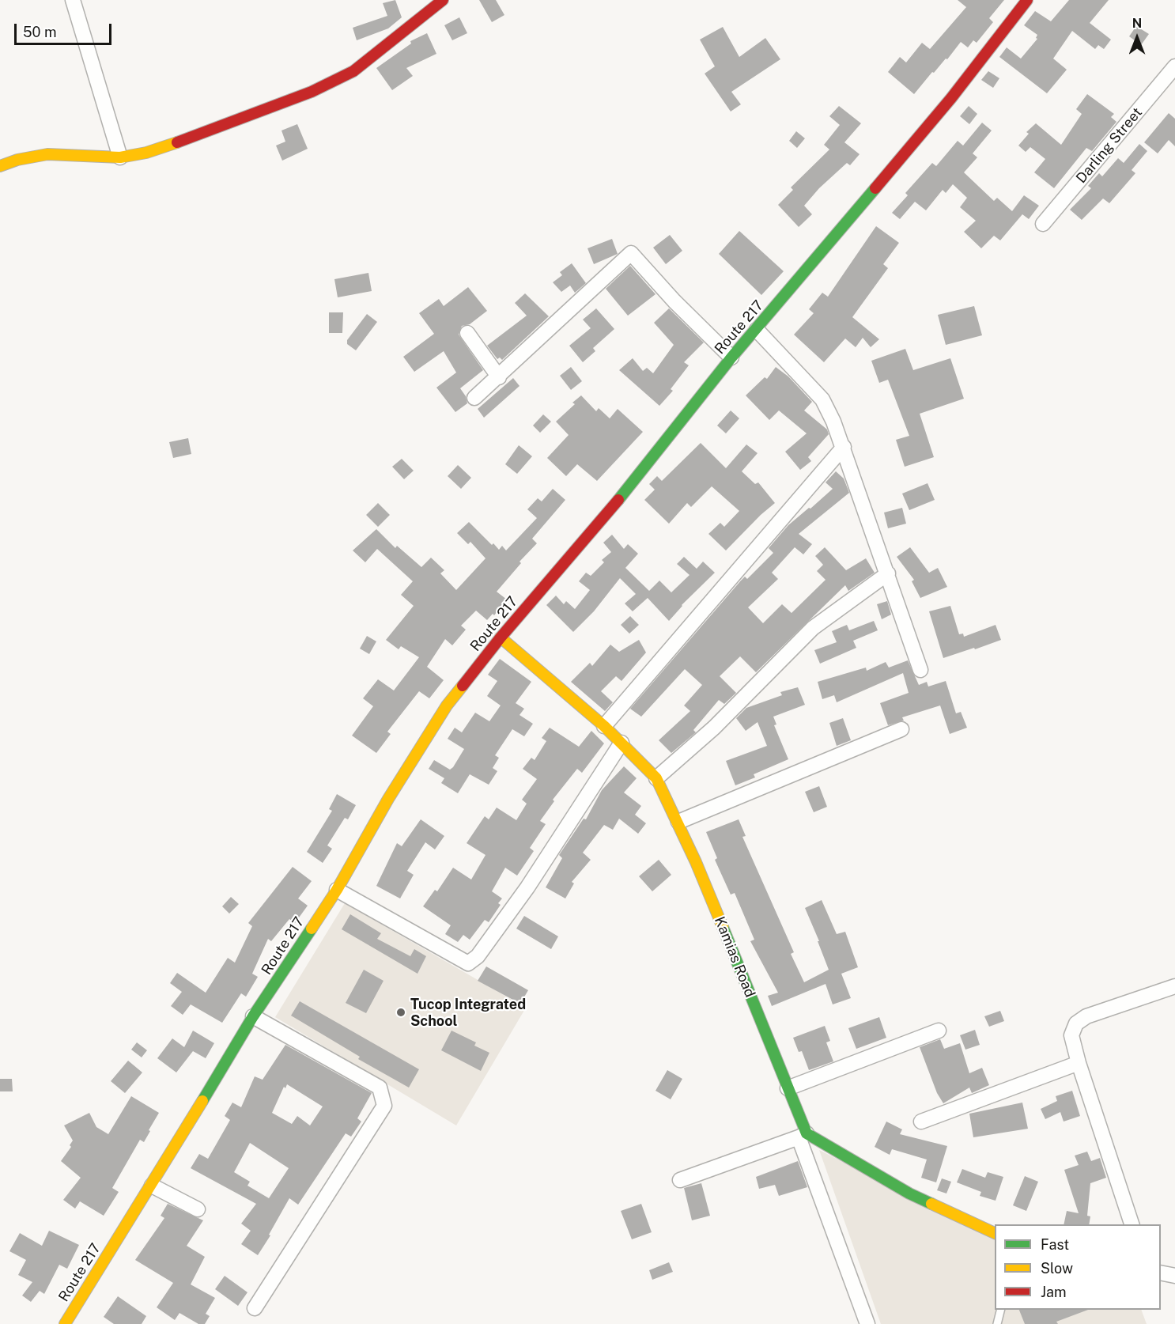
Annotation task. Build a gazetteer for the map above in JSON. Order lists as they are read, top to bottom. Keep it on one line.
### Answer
{"streets":{"main road":["Route 217","Kamias Road"],"street":["Darling Street"]},"crossings":[["Route 217","Kamias Road"]],"places":["Tucop Integrated School"],"legend":["Fast","Slow","Jam"],"scale_bar":"50 m","north":"top"}
